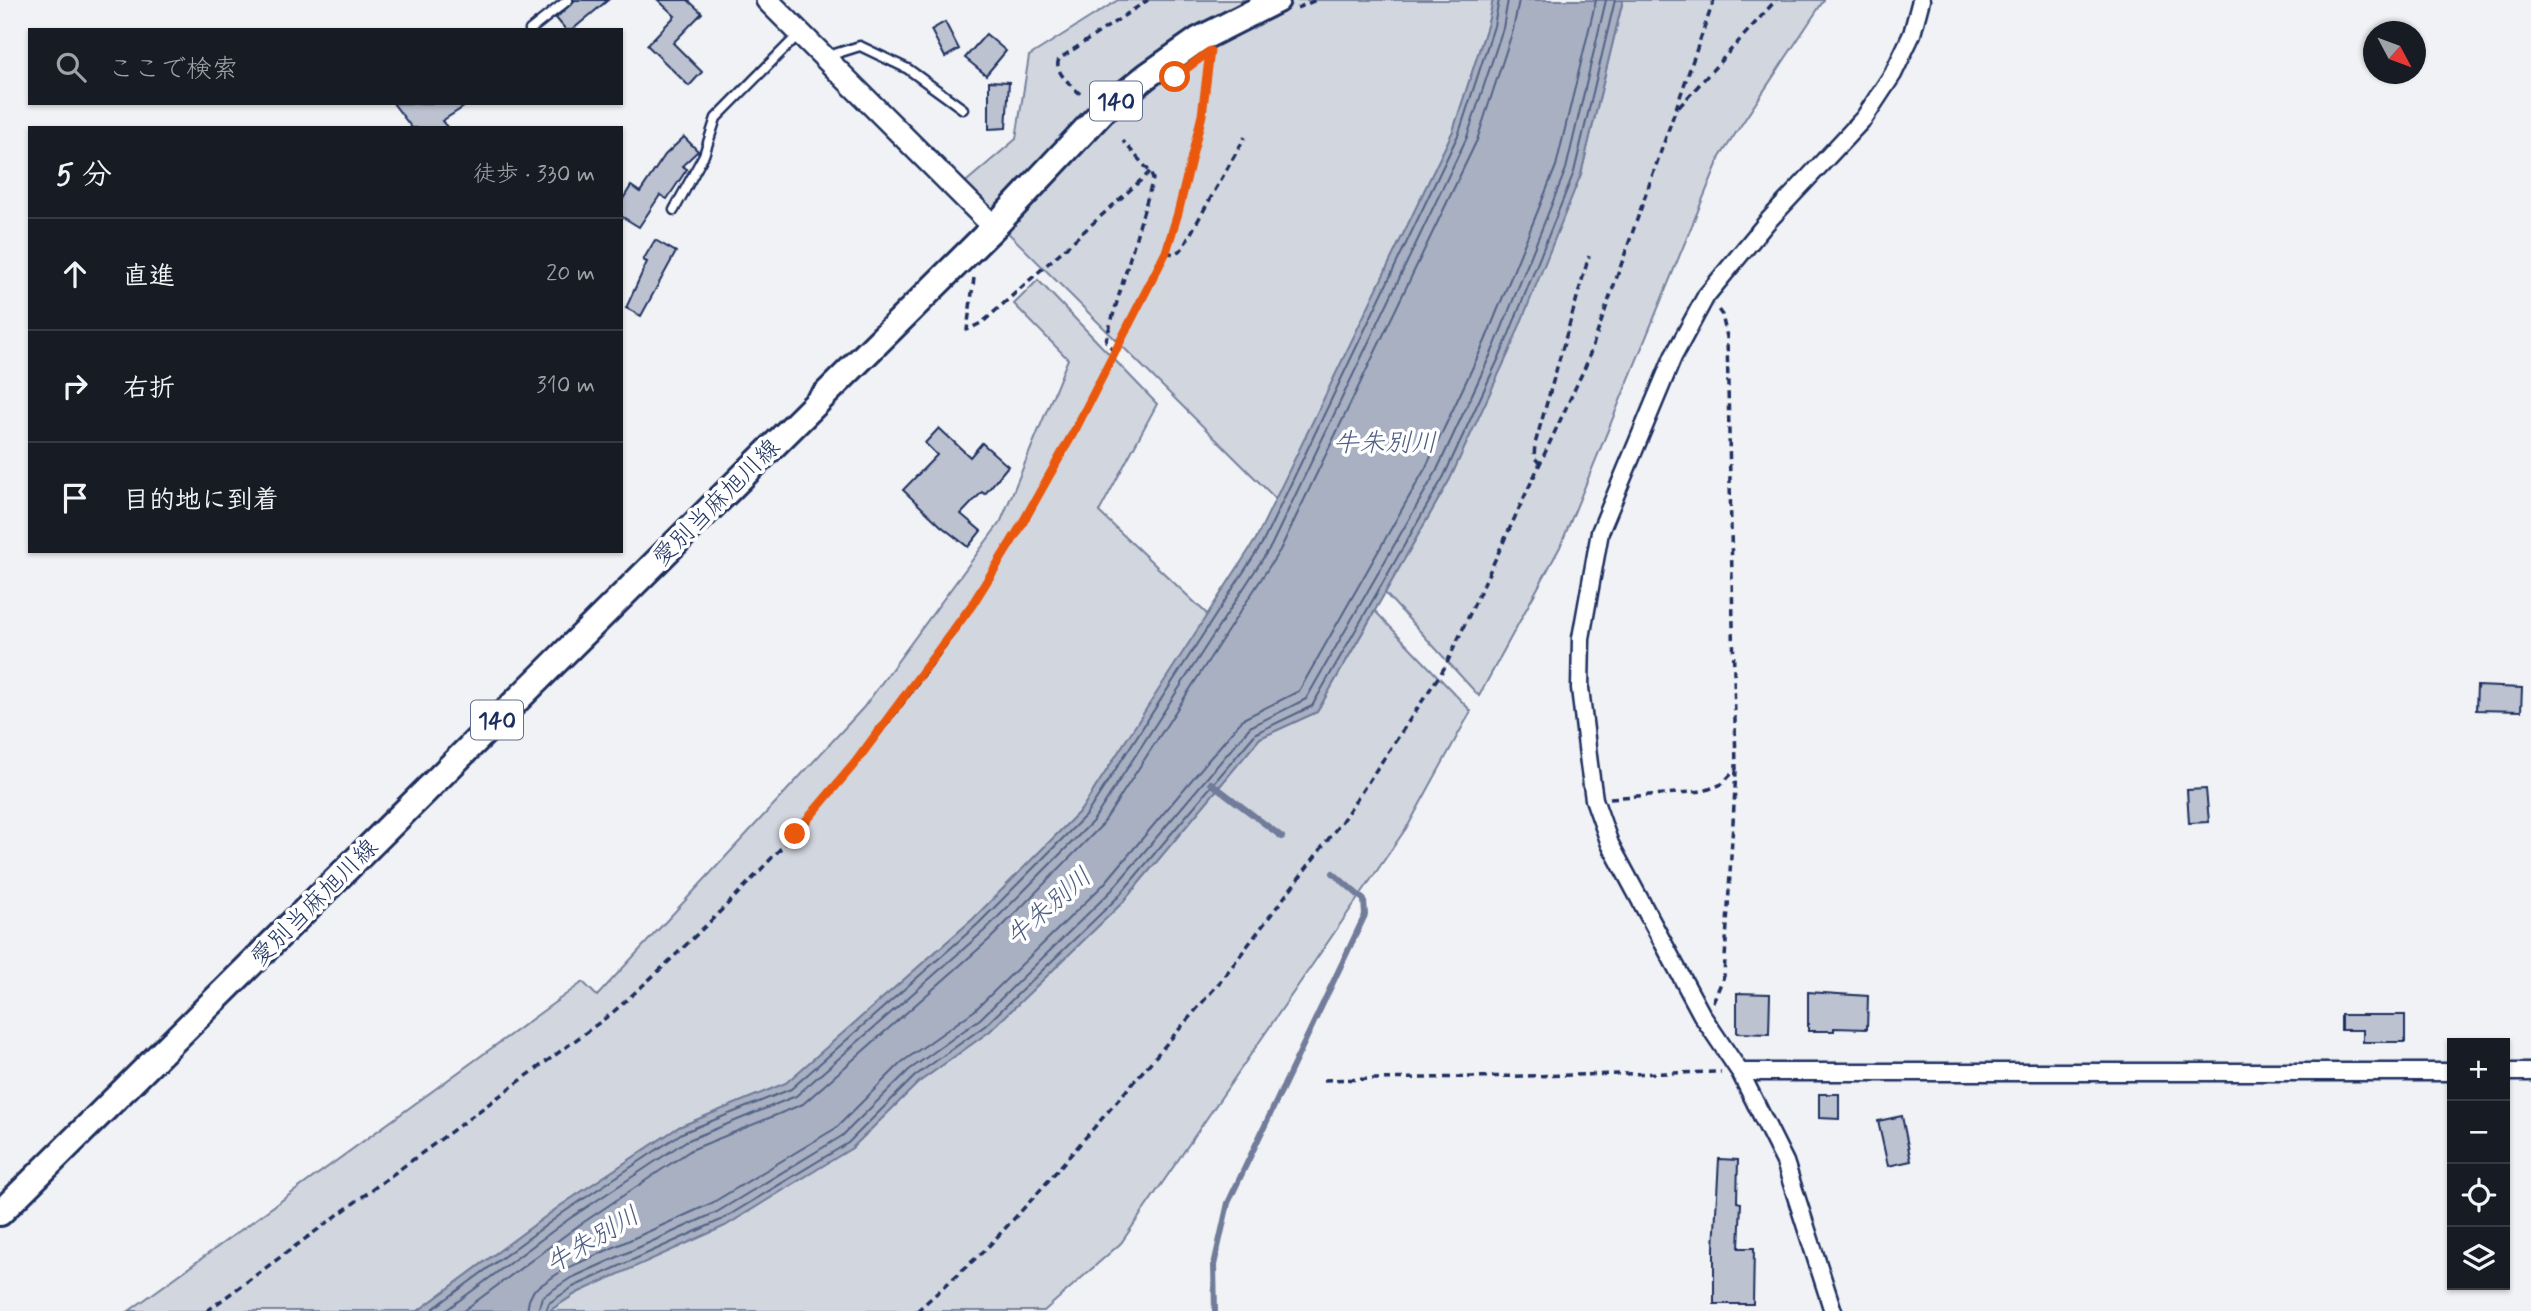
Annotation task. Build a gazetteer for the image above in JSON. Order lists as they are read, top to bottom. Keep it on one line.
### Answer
{"streets":{"main road":["140","愛別当麻旭川線"]},"water":["牛朱別川"],"north":"bottom right","page":{"search":"ここで検索","heading":["5 分","徒歩 · 330 m"],"list":[["直進","20 m"],["右折","310 m"],"目的地に到着"],"map_buttons":["+","−"]}}
